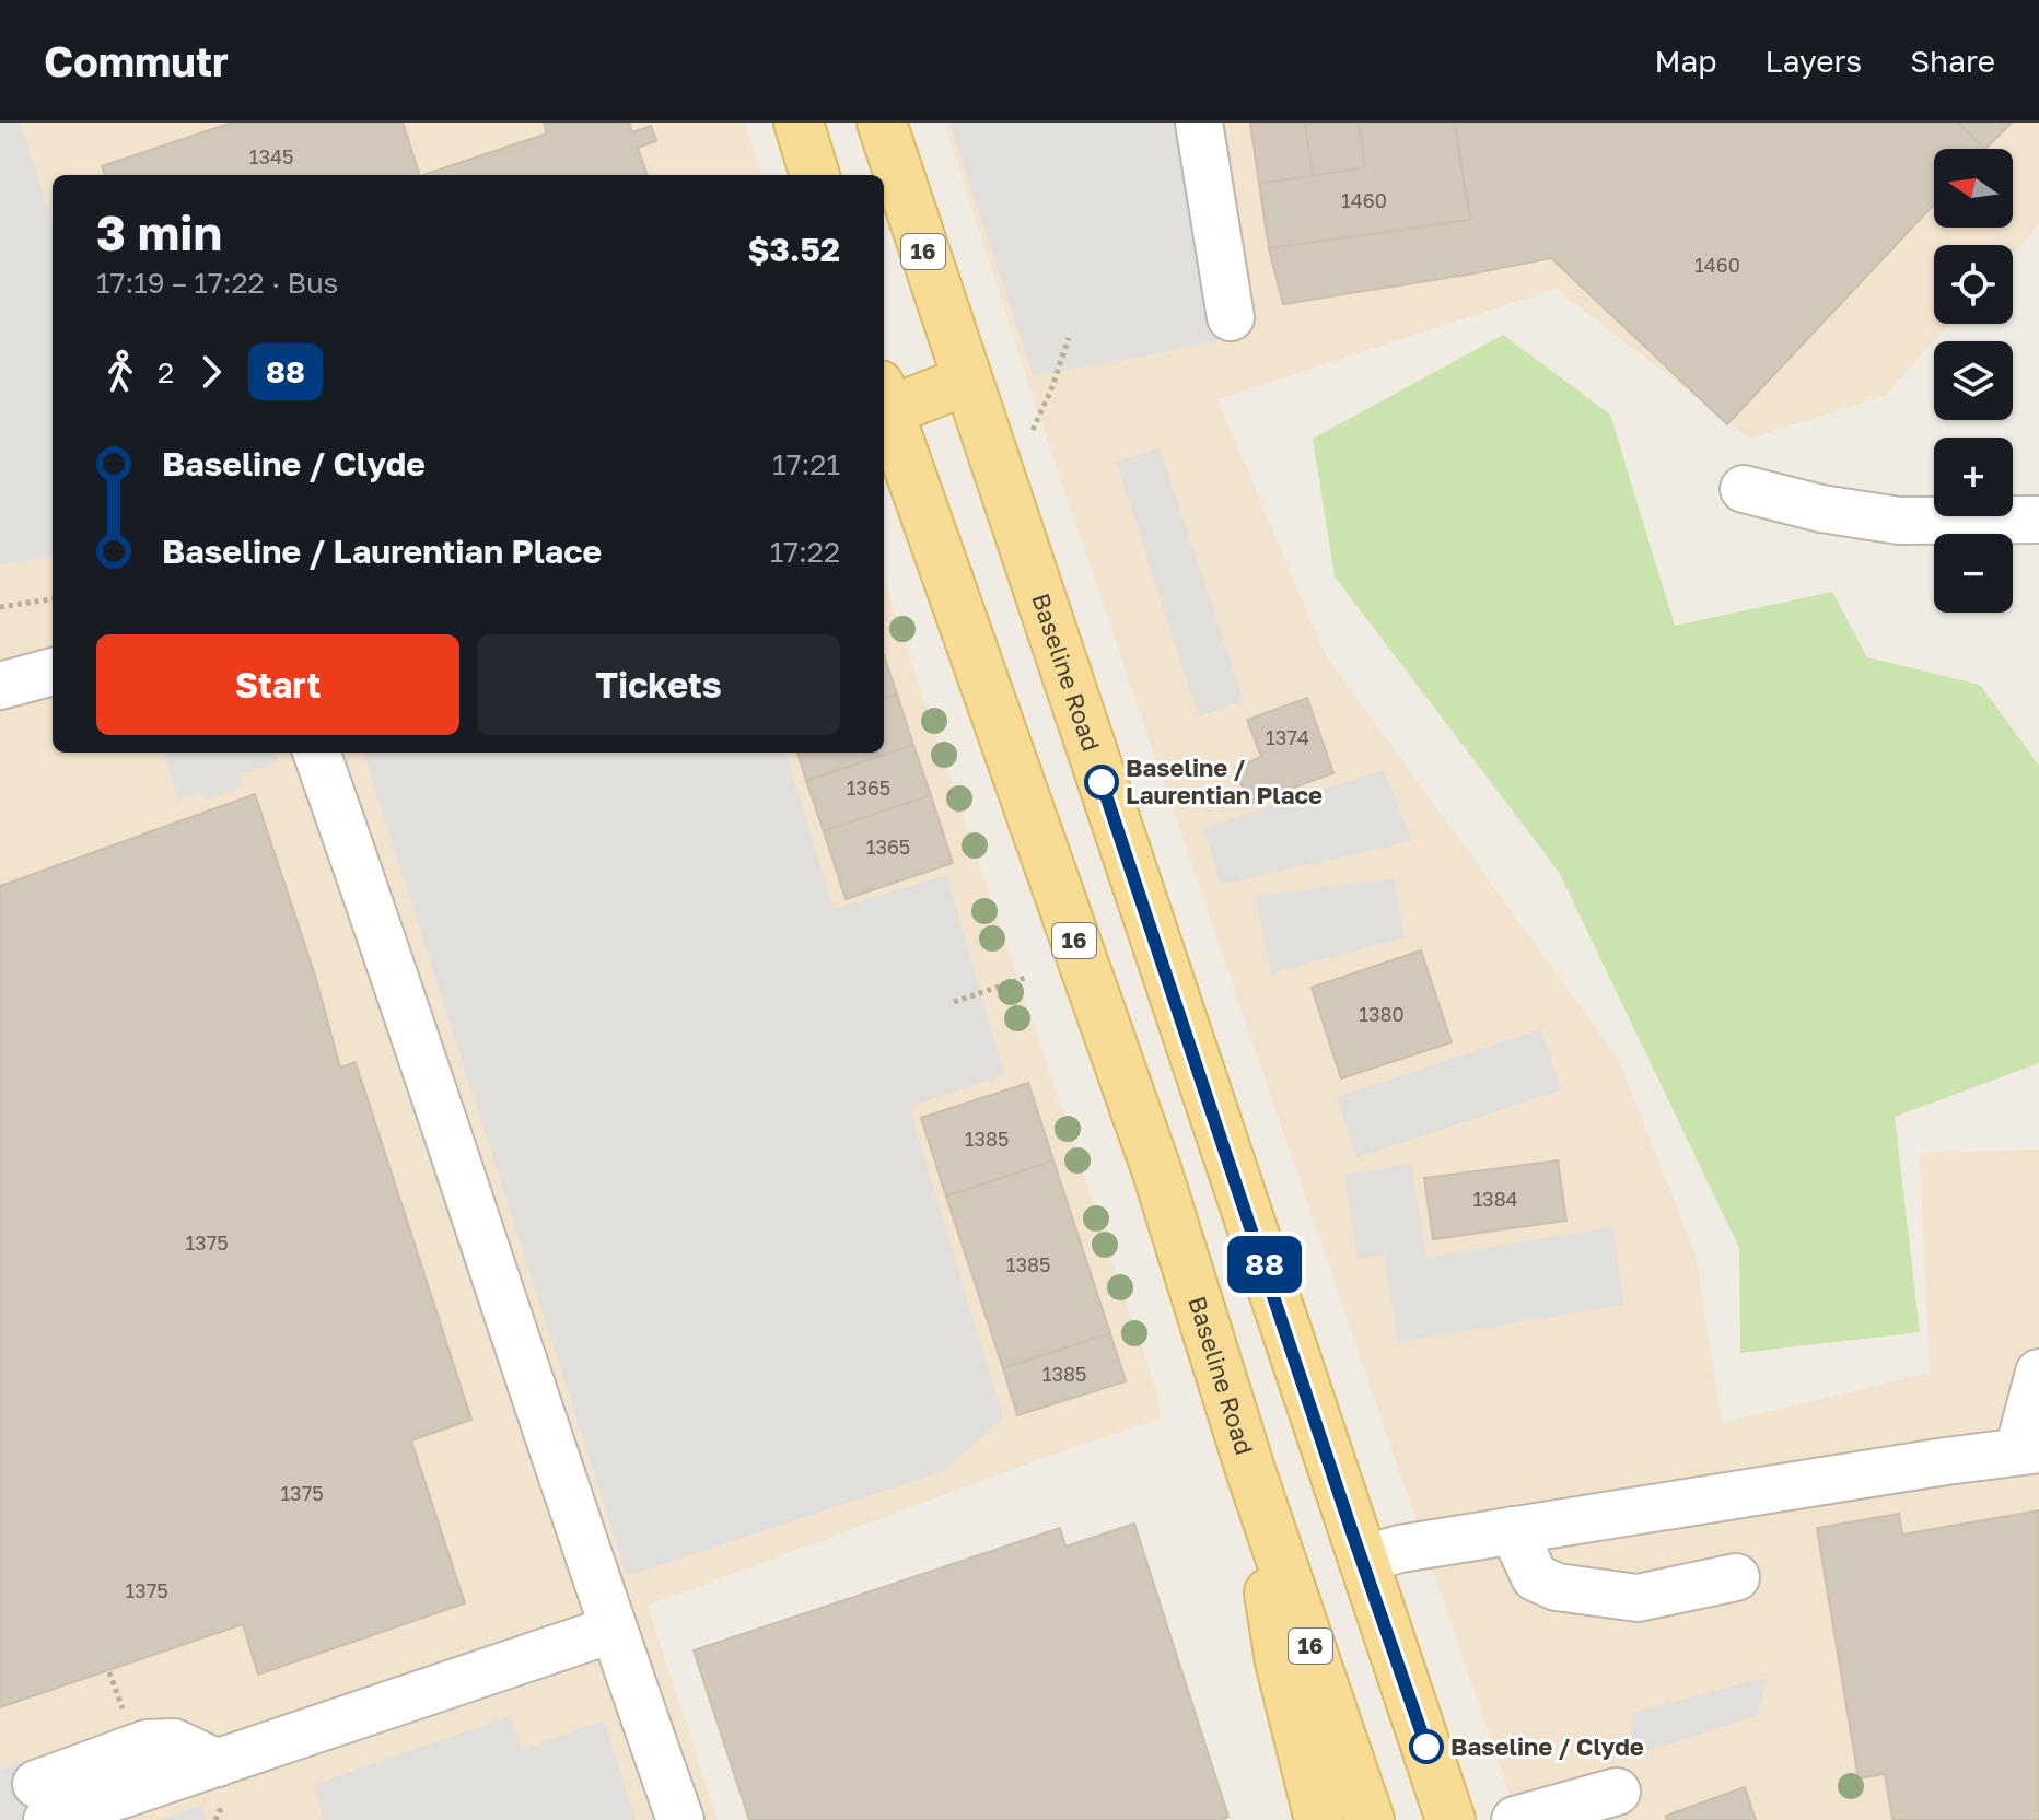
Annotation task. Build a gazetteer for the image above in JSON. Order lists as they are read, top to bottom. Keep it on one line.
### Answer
{"streets":{"main road":["16","Baseline Road"]},"places":["Baseline / Laurentian Place","Baseline / Clyde"],"lines":["bus line 88"],"house_numbers":["1345","1460","1460","1374","1365","1365","1380","1385","1384","1375","1385","1385","1375","1375"],"north":"left","page":{"header":"Commutr","nav":["Map","Layers","Share"],"on_map":"88","map_buttons":["+","−"],"heading":["3 min","17:19 – 17:22 · Bus","$3.52"],"legs":["2","88"],"list":[{"name":"Baseline / Clyde","value":"17:21"},{"name":"Baseline / Laurentian Place","value":"17:22"}],"buttons":["Start","Tickets"]}}
